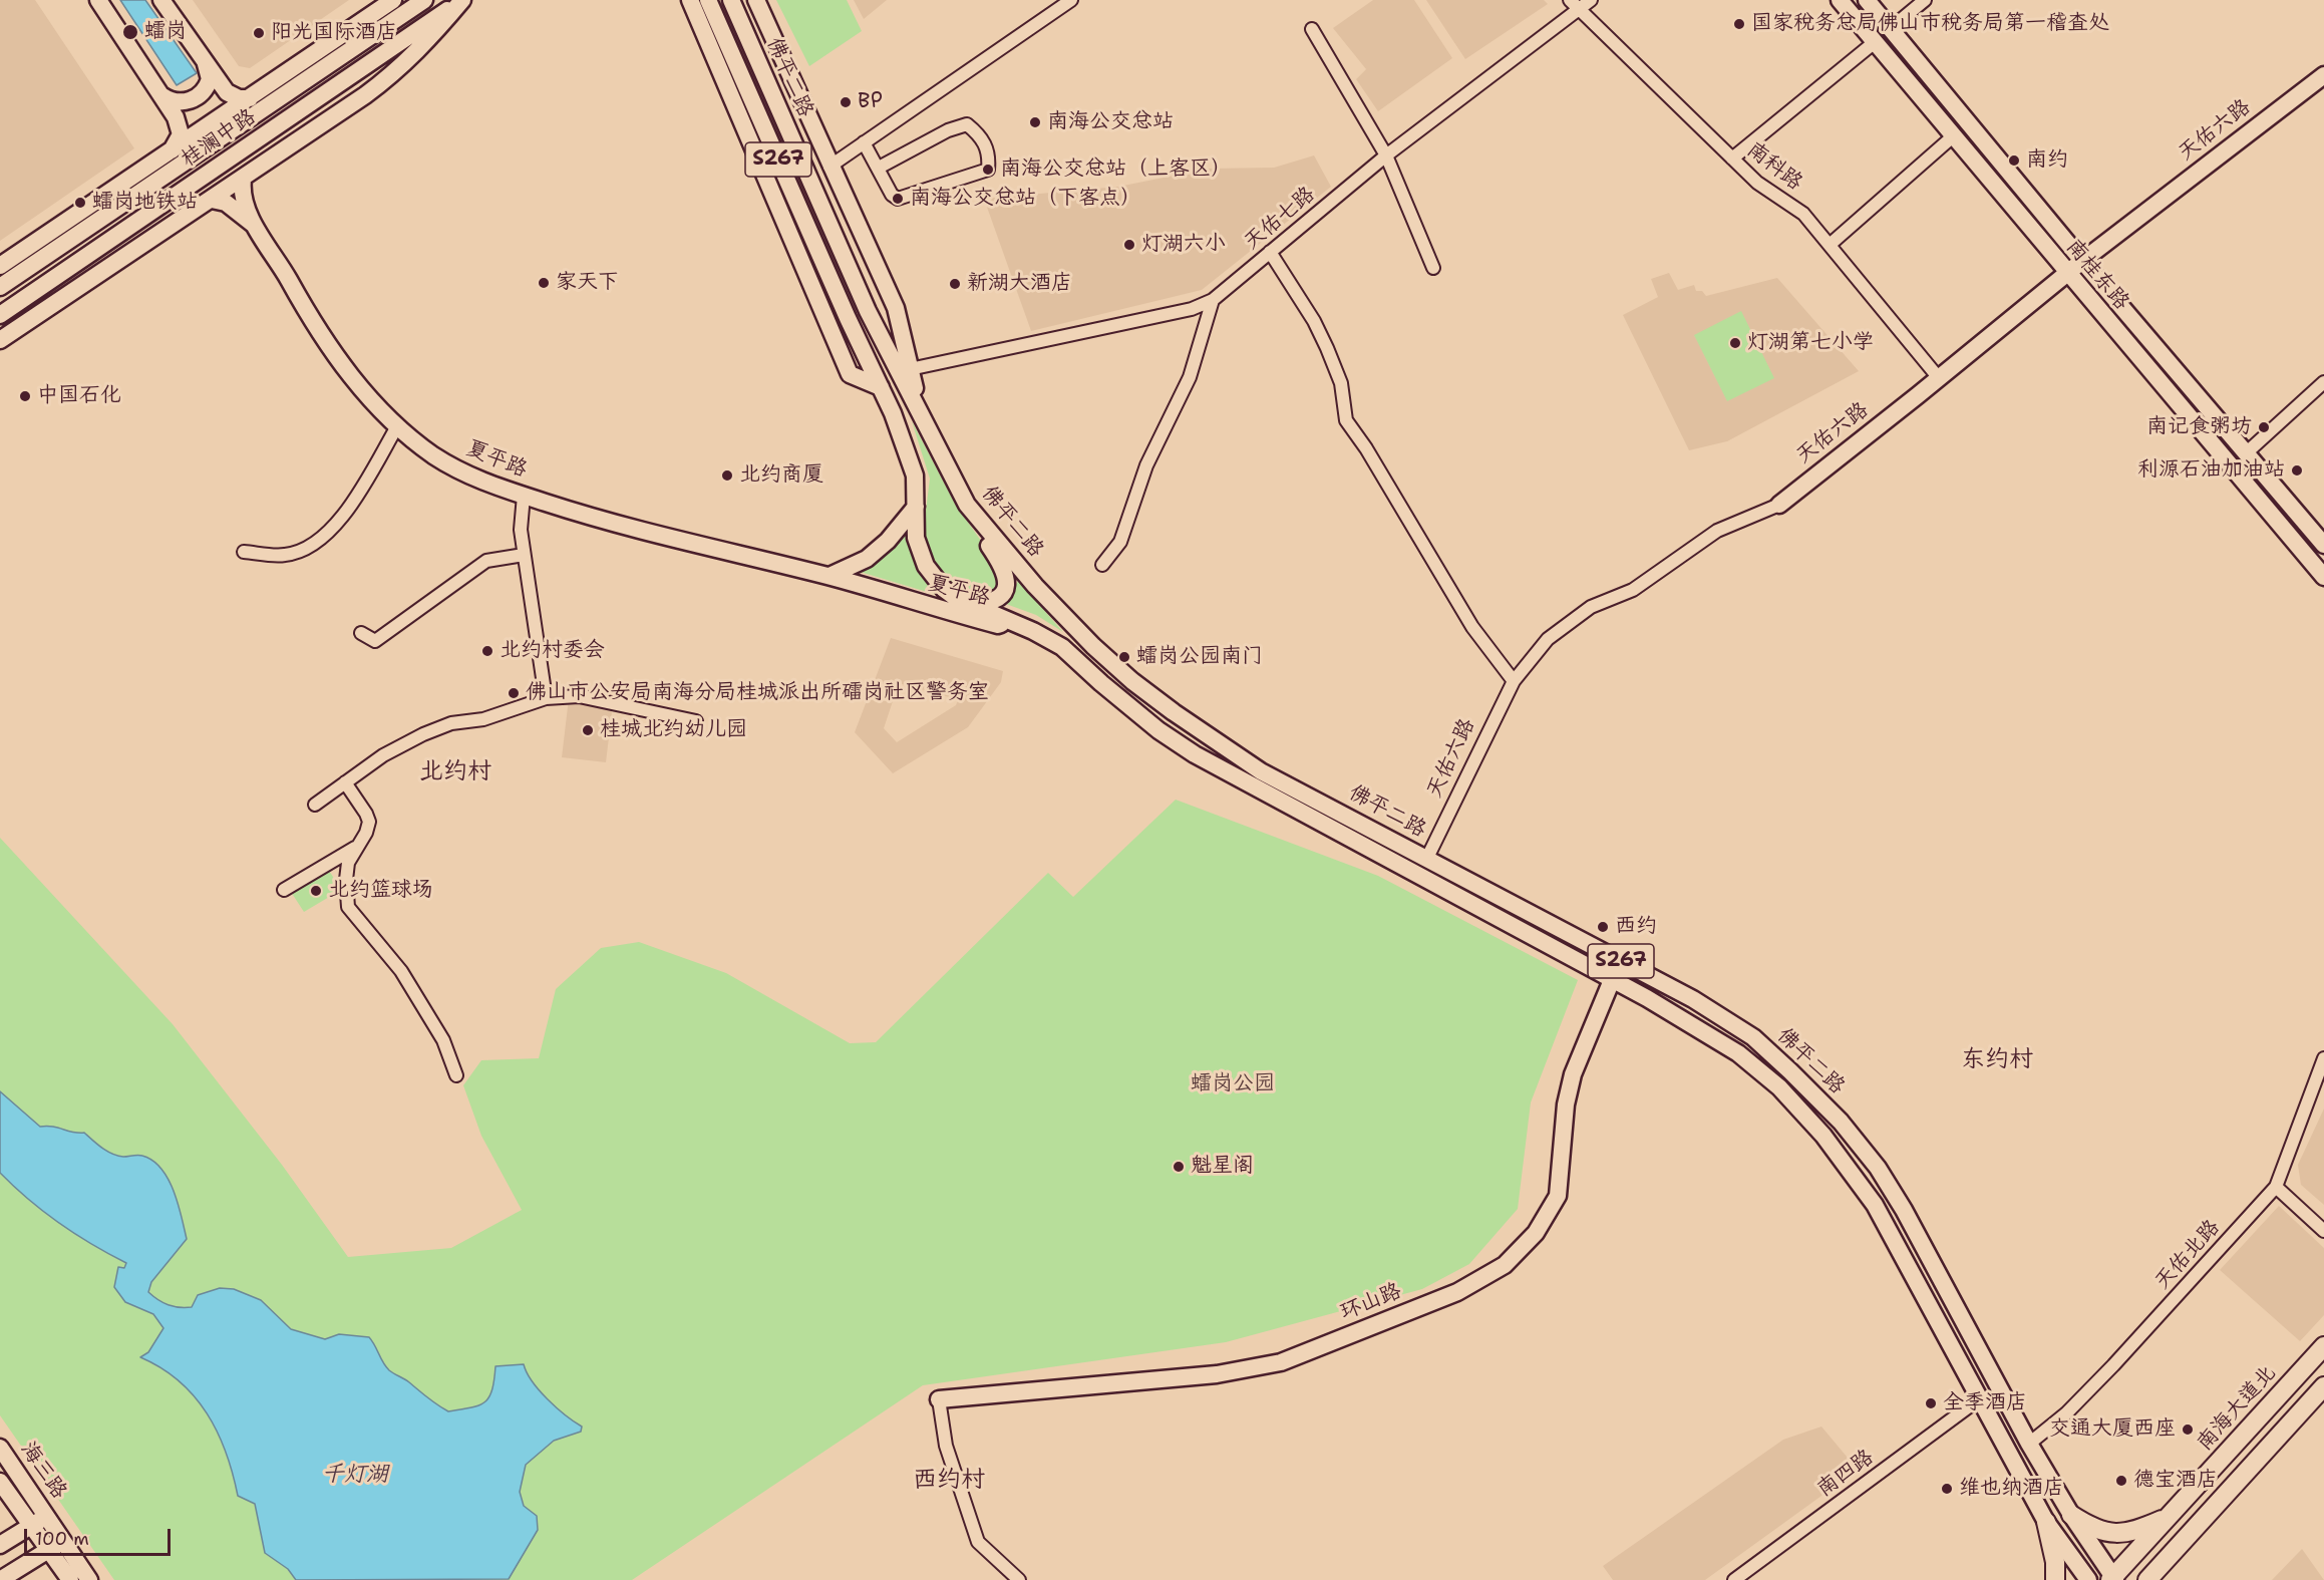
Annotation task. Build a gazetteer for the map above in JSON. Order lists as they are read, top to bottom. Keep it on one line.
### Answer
{"streets":{"highway":["南海大道北"],"main road":["佛平二路","天佑六路","桂澜中路","S267","南桂东路","夏平路","环山路","海三路"],"street":["南科路","天佑七路","天佑北路","南四路"]},"crossings":[["佛平二路","天佑六路"],["佛平二路","夏平路"],["佛平二路","天佑北路"],["佛平二路","环山路"],["佛平二路","南海大道北"],["佛平二路","南四路"],["天佑六路","南科路"],["天佑六路","南桂东路"],["南科路","天佑七路"]],"districts":["北约村","东约村","西约村"],"water":["千灯湖"],"parks":["𧒽岗公园"],"places":["国家税务总局佛山市税务局第一稽查处","𧒽岗","阳光国际酒店","BP","南海公交总站","南约","南海公交总站（上客区）","南海公交总站（下客点）","𧒽岗地铁站","灯湖六小","家天下","新湖大酒店","灯湖第七小学","中国石化","南记食粥坊","利源石油加油站","北约商厦","北约村委会","𧒽岗公园南门","佛山市公安局南海分局桂城派出所礌岗社区警务室","桂城北约幼儿园","北约篮球场","西约","魁星阁","全季酒店","交通大厦西座","德宝酒店","维也纳酒店"],"scale_bar":"100 m"}
